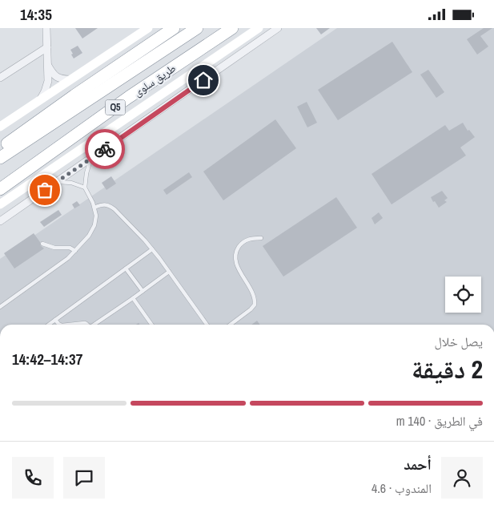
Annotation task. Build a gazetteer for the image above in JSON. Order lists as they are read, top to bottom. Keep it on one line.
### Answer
{"streets":{"highway":["طريق سلوى","Q5"]},"page":{"status":"14:35","heading":["2 دقيقة","يصل خلال","14:37–14:42"],"panel":["أحمد","المندوب · 4.6"],"bar":"في الطريق · 140 m"}}
